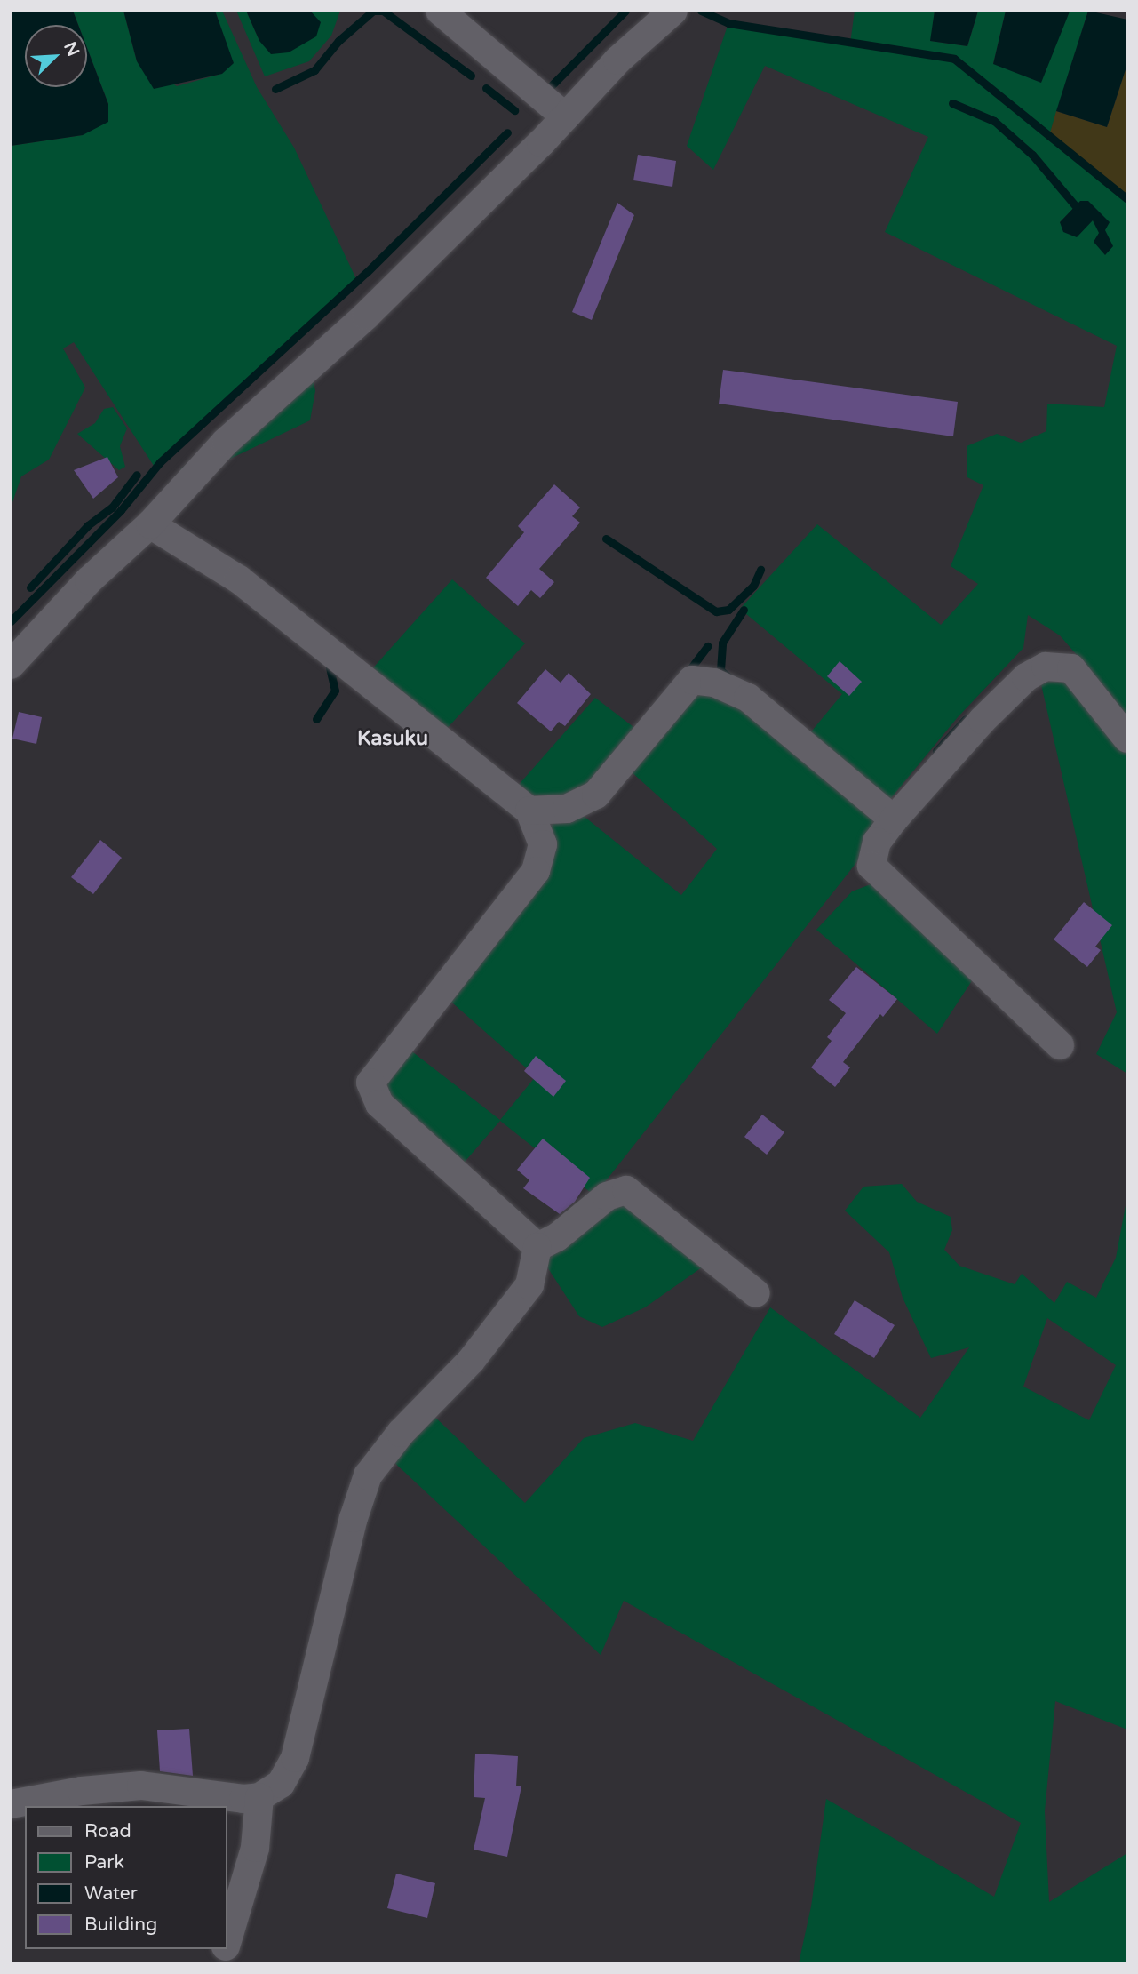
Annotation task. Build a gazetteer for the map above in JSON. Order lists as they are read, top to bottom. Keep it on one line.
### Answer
{"districts":["Kasuku"],"legend":["Road","Park","Water","Building"],"north":"top right"}
